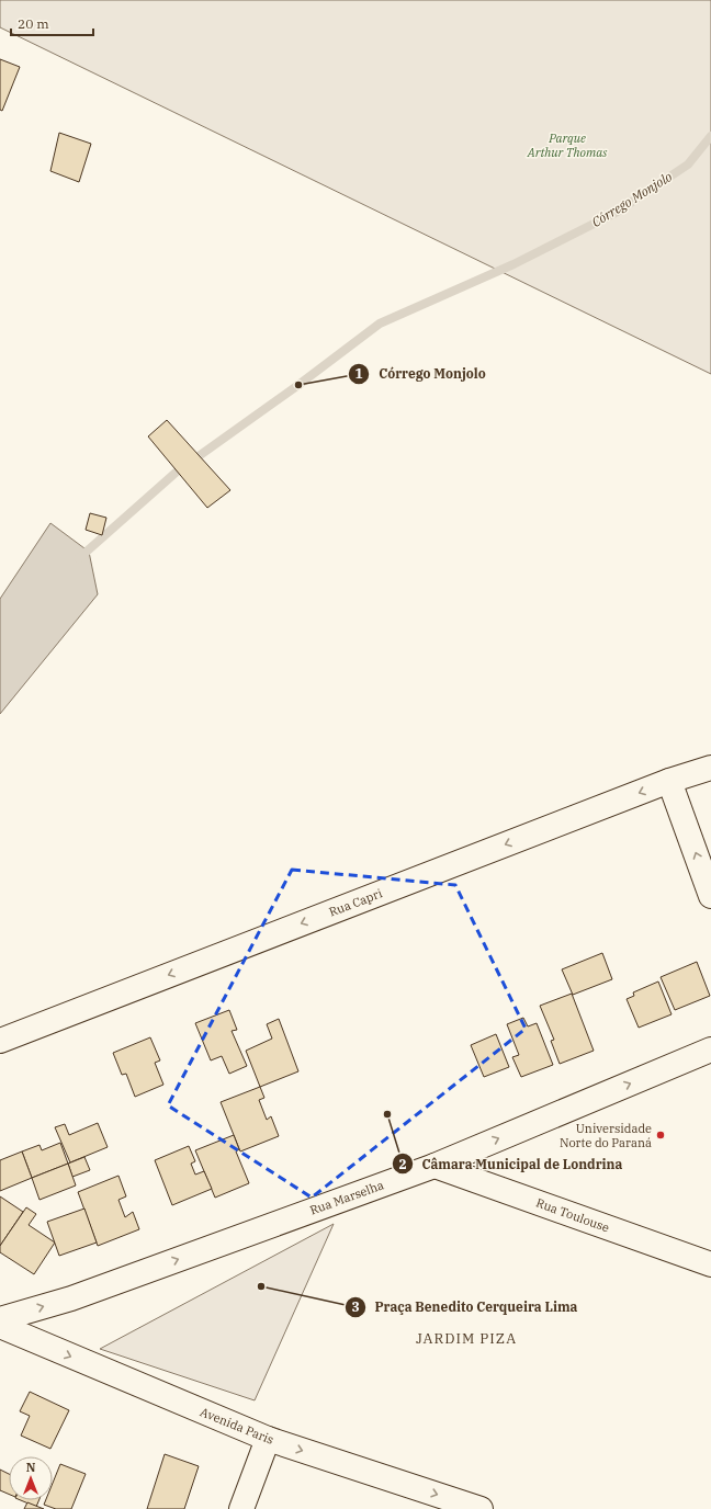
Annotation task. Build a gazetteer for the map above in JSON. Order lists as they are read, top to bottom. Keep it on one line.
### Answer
{"streets":{"street":["Rua Capri","Rua Marselha","Rua Toulouse","Avenida Paris"]},"crossings":[["Rua Marselha","Rua Toulouse"]],"one_way":["Rua Capri","Rua Marselha","Avenida Paris"],"districts":["JARDIM PIZA"],"water":["Córrego Monjolo"],"parks":["Parque Arthur Thomas"],"places":["Córrego Monjolo","Câmara Municipal de Londrina","Universidade Norte do Paraná","Praça Benedito Cerqueira Lima"],"scale_bar":"20 m","north":"top"}
